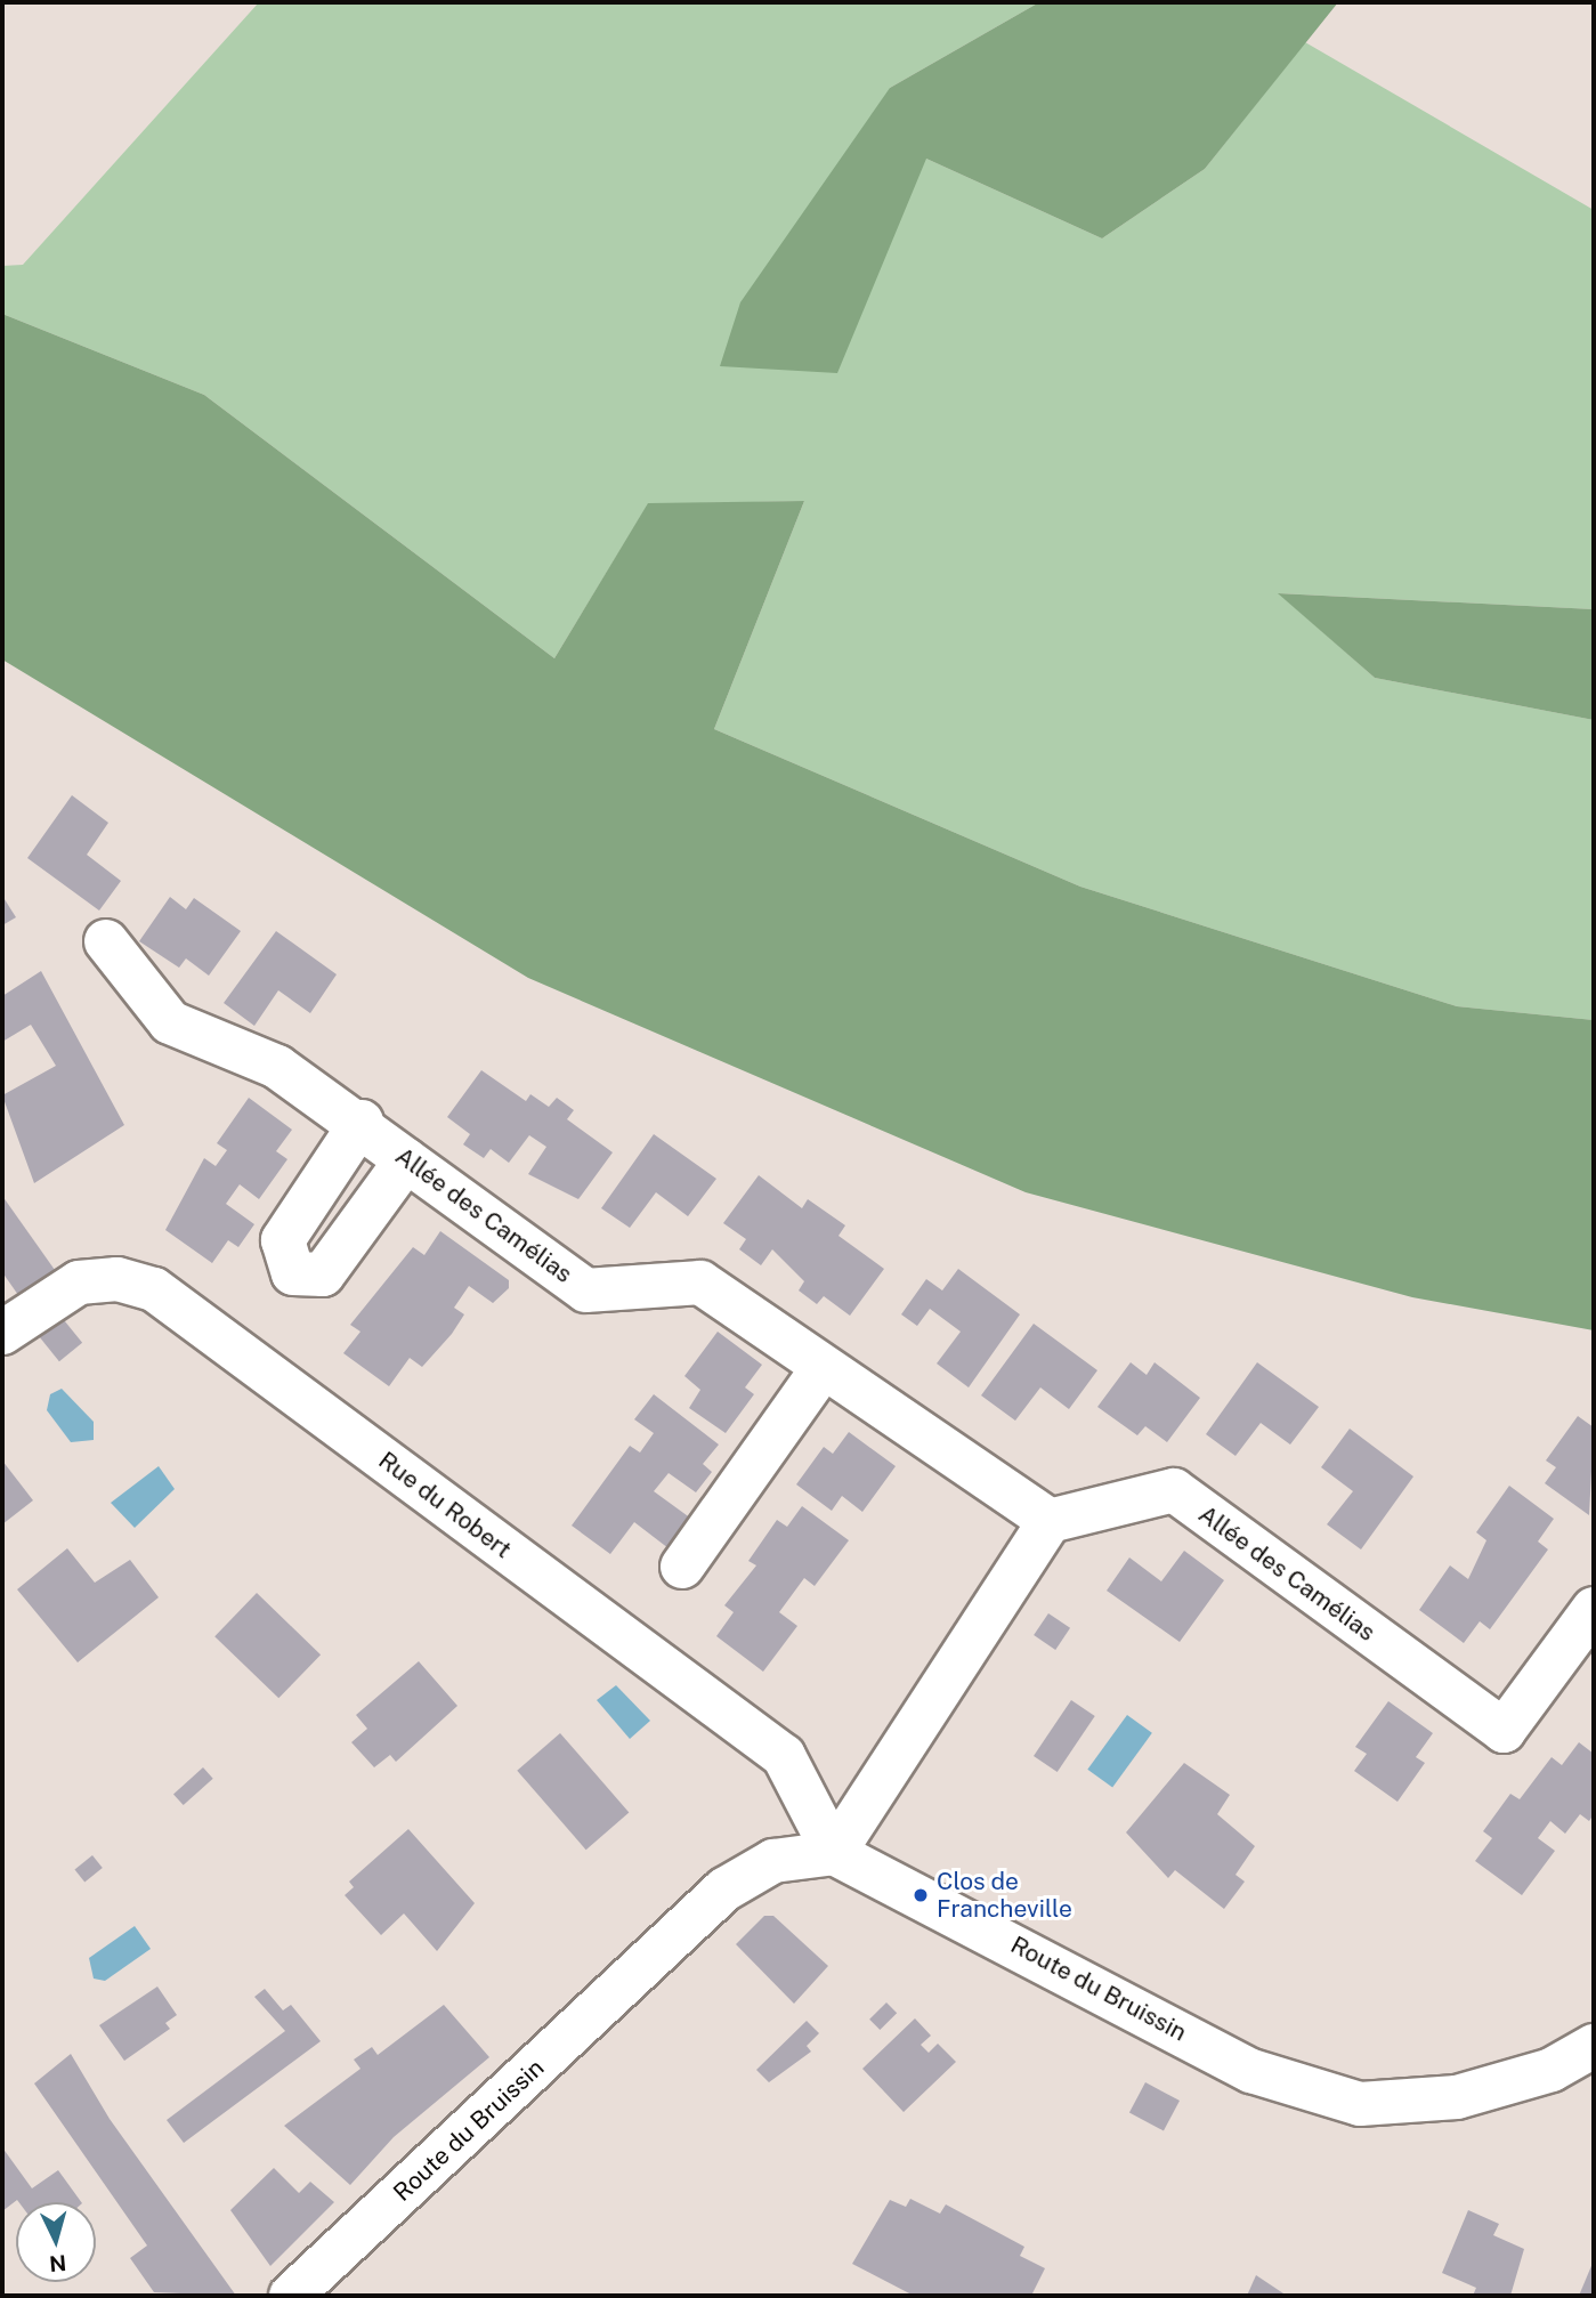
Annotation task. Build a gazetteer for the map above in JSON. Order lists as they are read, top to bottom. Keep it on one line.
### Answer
{"streets":{"street":["Allée des Camélias","Rue du Robert","Route du Bruissin"]},"crossings":[["Rue du Robert","Route du Bruissin"]],"places":["Clos de Francheville"],"north":"bottom"}
